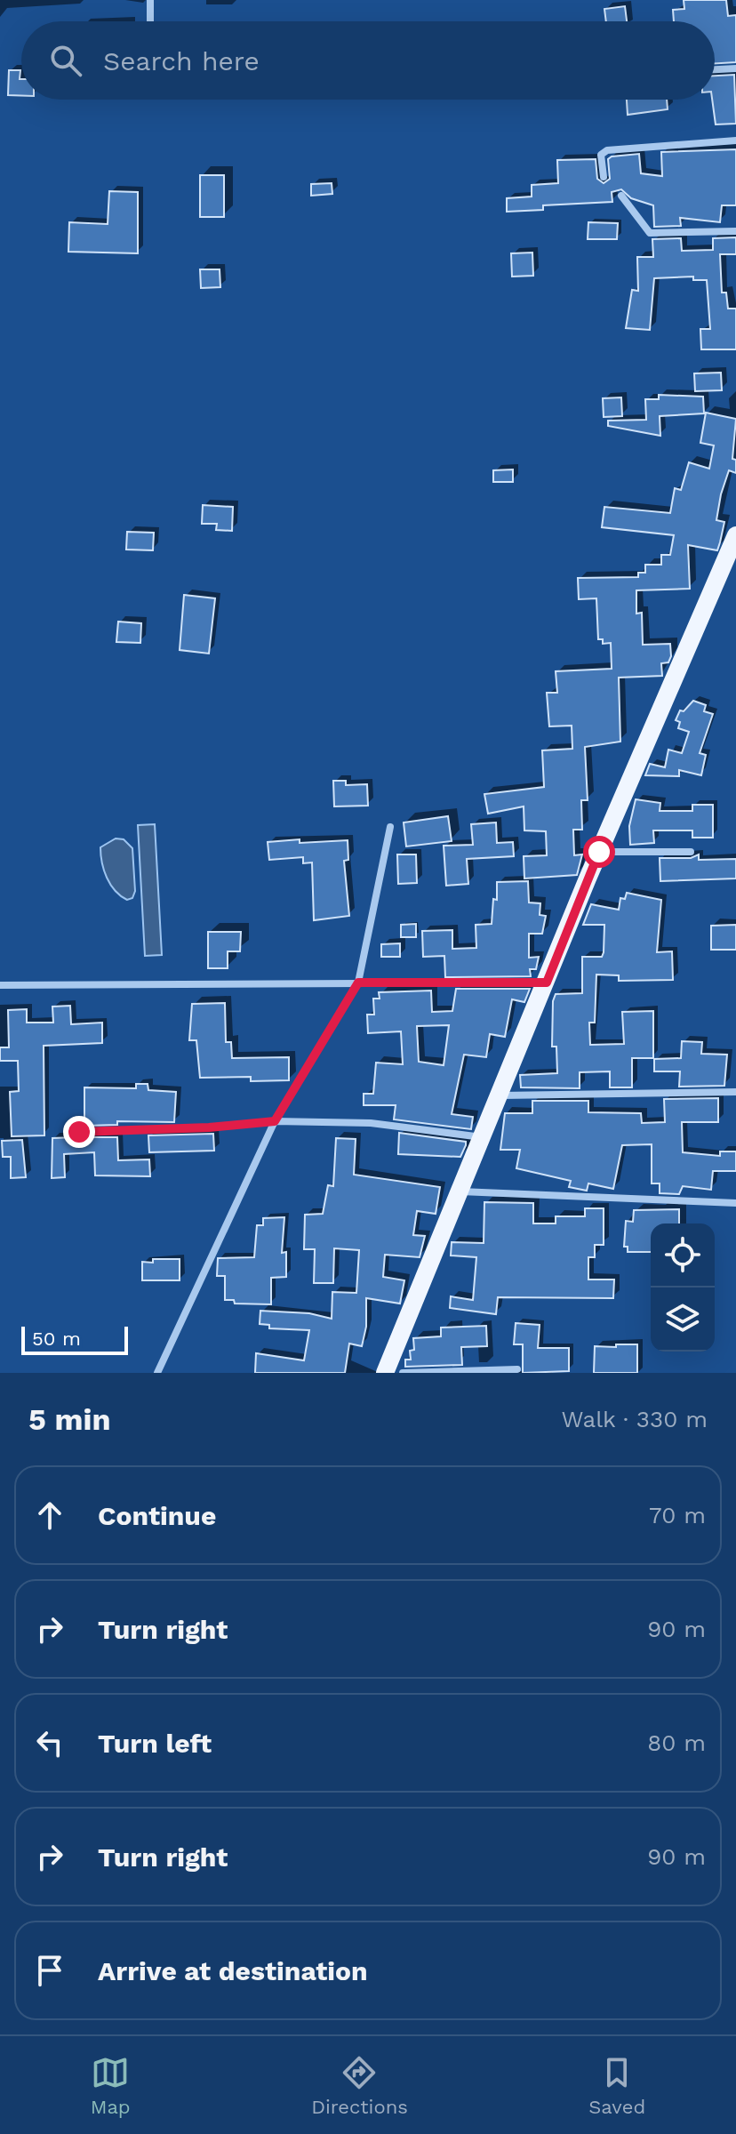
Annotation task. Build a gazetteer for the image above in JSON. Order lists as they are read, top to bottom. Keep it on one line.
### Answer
{"scale_bar":"50 m","page":{"search":"Search here","scale":"50 m","heading":["5 min","Walk · 330 m"],"list":[["Continue","70 m"],["Turn right","90 m"],["Turn left","80 m"],["Turn right","90 m"],"Arrive at destination"],"nav":["Map","Directions","Saved"]}}
